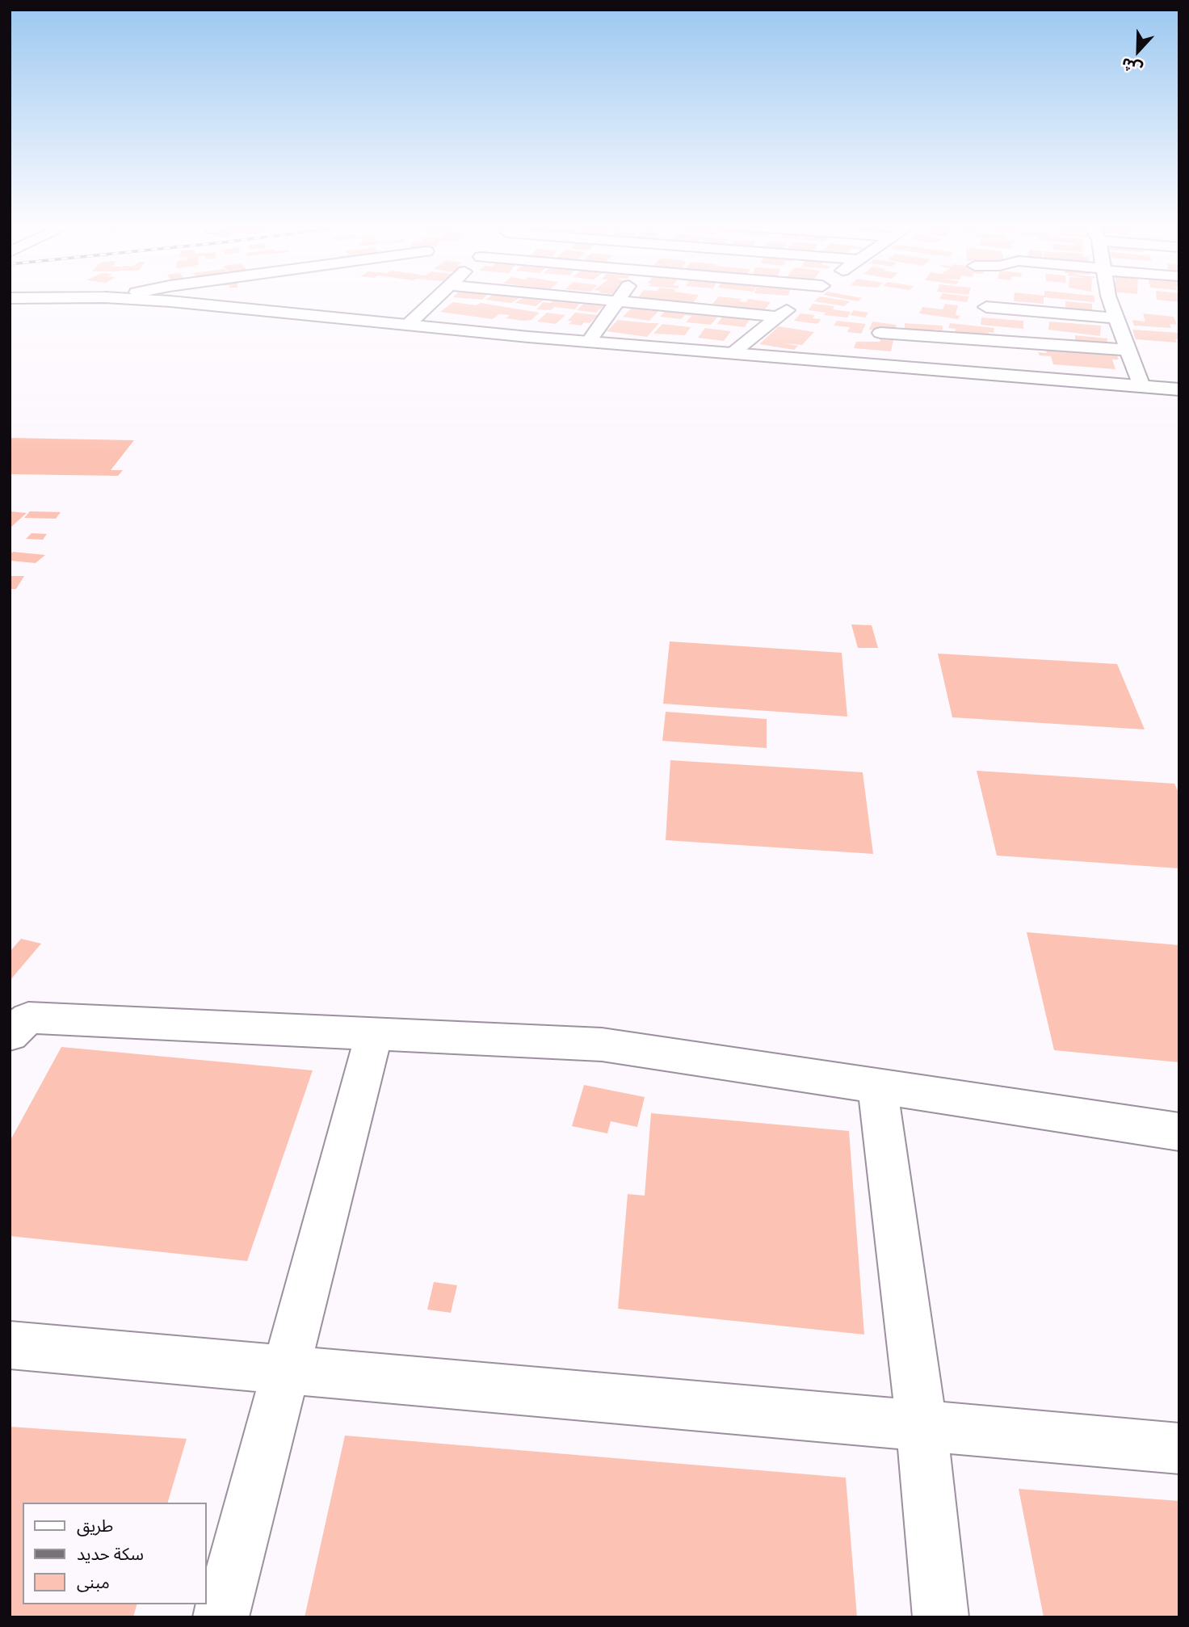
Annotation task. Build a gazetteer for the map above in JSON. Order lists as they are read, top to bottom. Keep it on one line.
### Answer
{"legend":["طريق","سكة حديد","مبنى"],"north":"bottom"}
